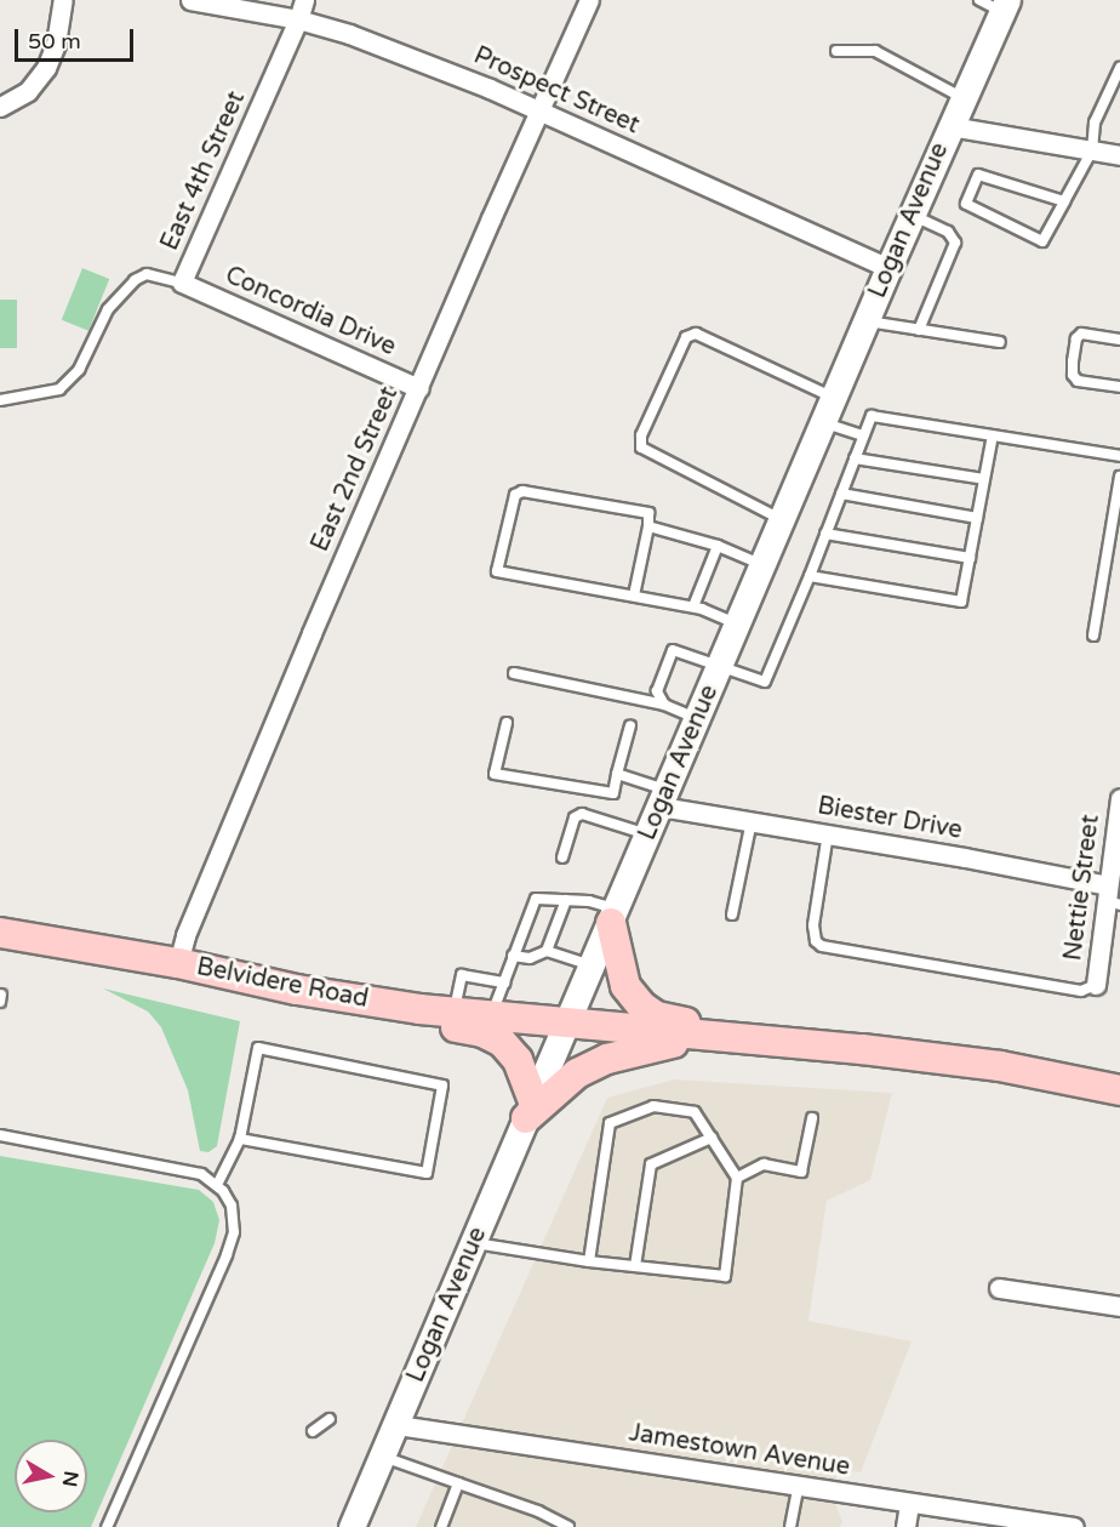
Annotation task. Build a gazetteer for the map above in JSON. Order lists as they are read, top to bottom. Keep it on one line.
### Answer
{"streets":{"main road":["Logan Avenue","Belvidere Road"],"street":["Prospect Street","East 4th Street","Concordia Drive","East 2nd Street","Biester Drive","Nettie Street","Jamestown Avenue"]},"crossings":[["Prospect Street","East 4th Street"],["Prospect Street","Logan Avenue"],["Prospect Street","East 2nd Street"],["East 4th Street","Concordia Drive"],["Logan Avenue","Biester Drive"],["Logan Avenue","Belvidere Road"],["Logan Avenue","Jamestown Avenue"],["Concordia Drive","East 2nd Street"],["East 2nd Street","Belvidere Road"],["Biester Drive","Nettie Street"]],"scale_bar":"50 m","north":"right"}
